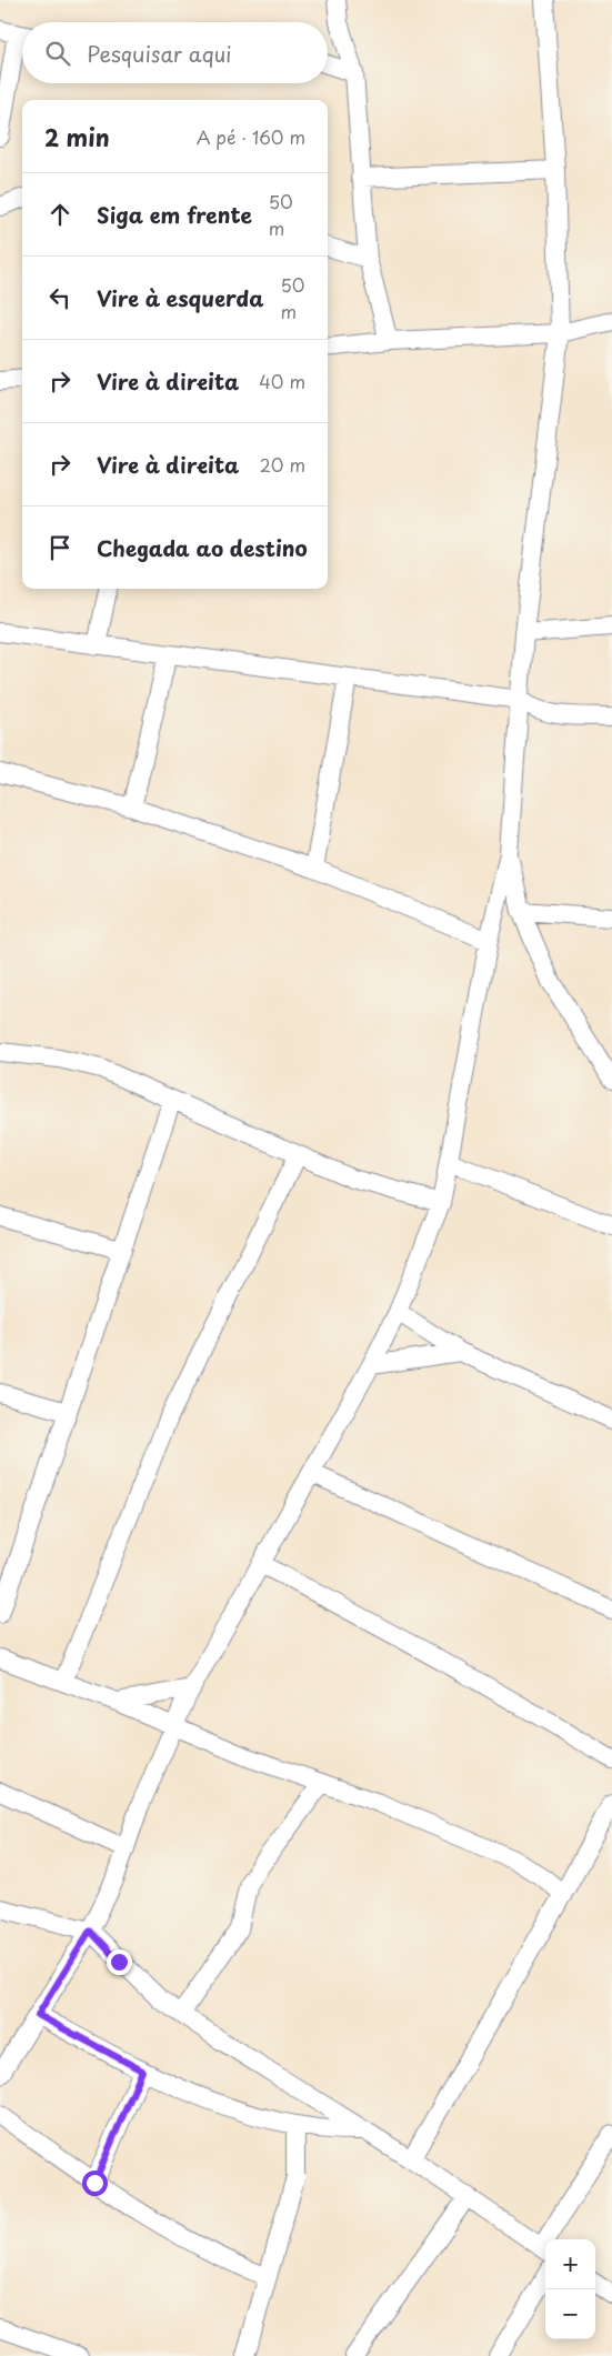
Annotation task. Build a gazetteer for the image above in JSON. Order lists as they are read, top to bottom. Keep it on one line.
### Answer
{"page":{"search":"Pesquisar aqui","heading":["2 min","A pé · 160 m"],"list":[["Siga em frente","50 m"],["Vire à esquerda","50 m"],["Vire à direita","40 m"],["Vire à direita","20 m"],"Chegada ao destino"],"map_buttons":["+","−"]}}
